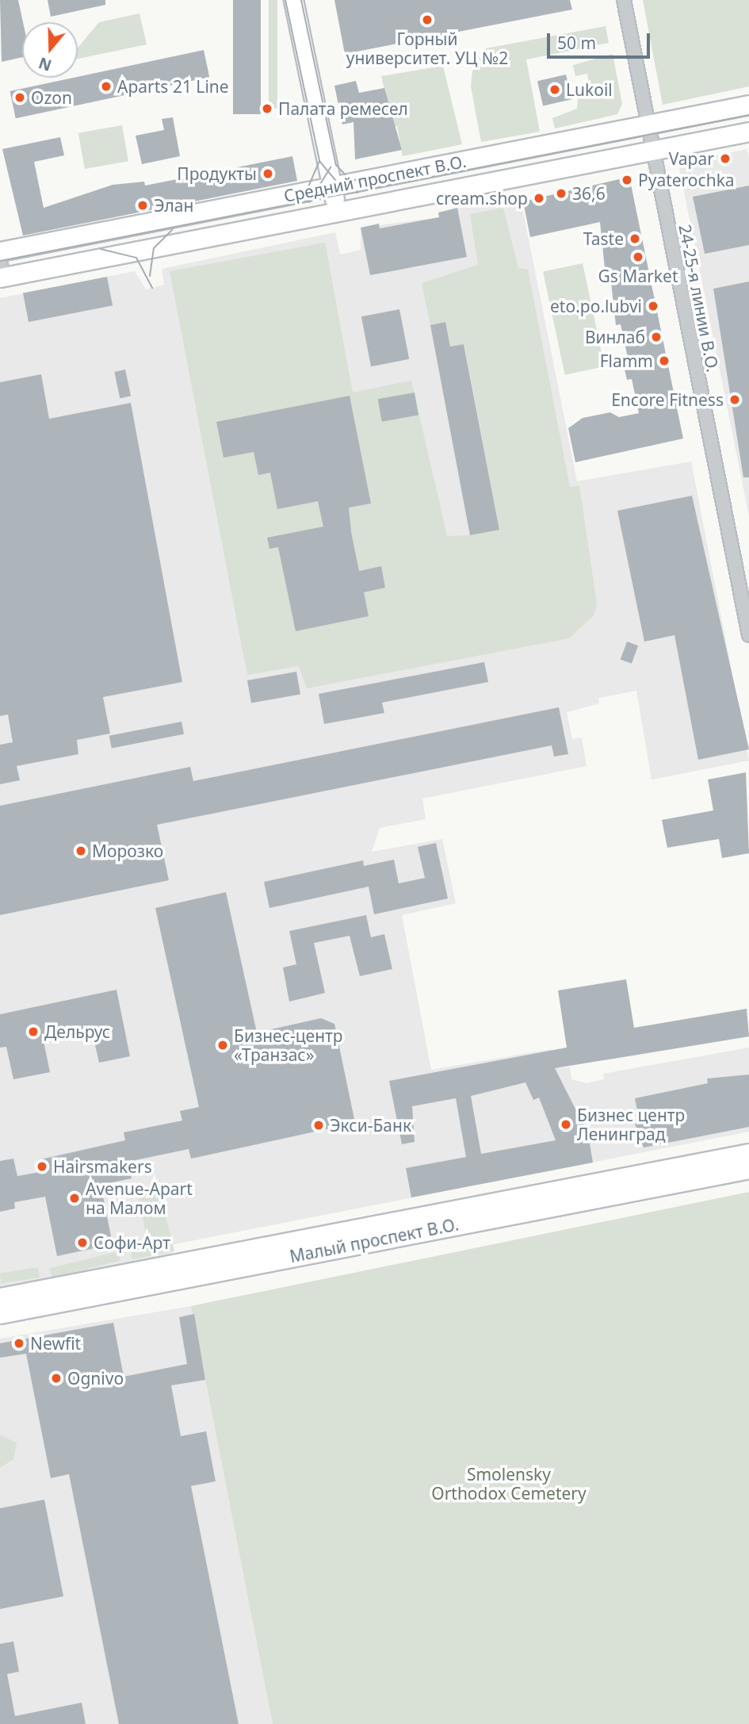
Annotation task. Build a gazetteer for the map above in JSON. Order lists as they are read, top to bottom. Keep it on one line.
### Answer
{"streets":{"main road":["Средний проспект В.О.","Малый проспект В.О."],"street":["24-25-я линии В.О."]},"crossings":[["Средний проспект В.О.","24-25-я линии В.О."]],"parks":["Smolensky Orthodox Cemetery"],"places":["Горный университет. УЦ №2","Aparts 21 Line","Lukoil","Ozon","Палата ремесел","Vapar","Продукты","Pyaterochka","36,6","cream.shop","Элан","Taste","Gs Market","eto.po.lubvi","Винлаб","Flamm","Encore Fitness","Морозко","Дельрус","Бизнес-центр «Транзас»","Бизнес центр Ленинград","Экси-Банк","Hairsmakers","Аvenue-Apart на Малом","Софи-Арт","Newfit","Ognivo"],"scale_bar":"50 m","north":"bottom"}
